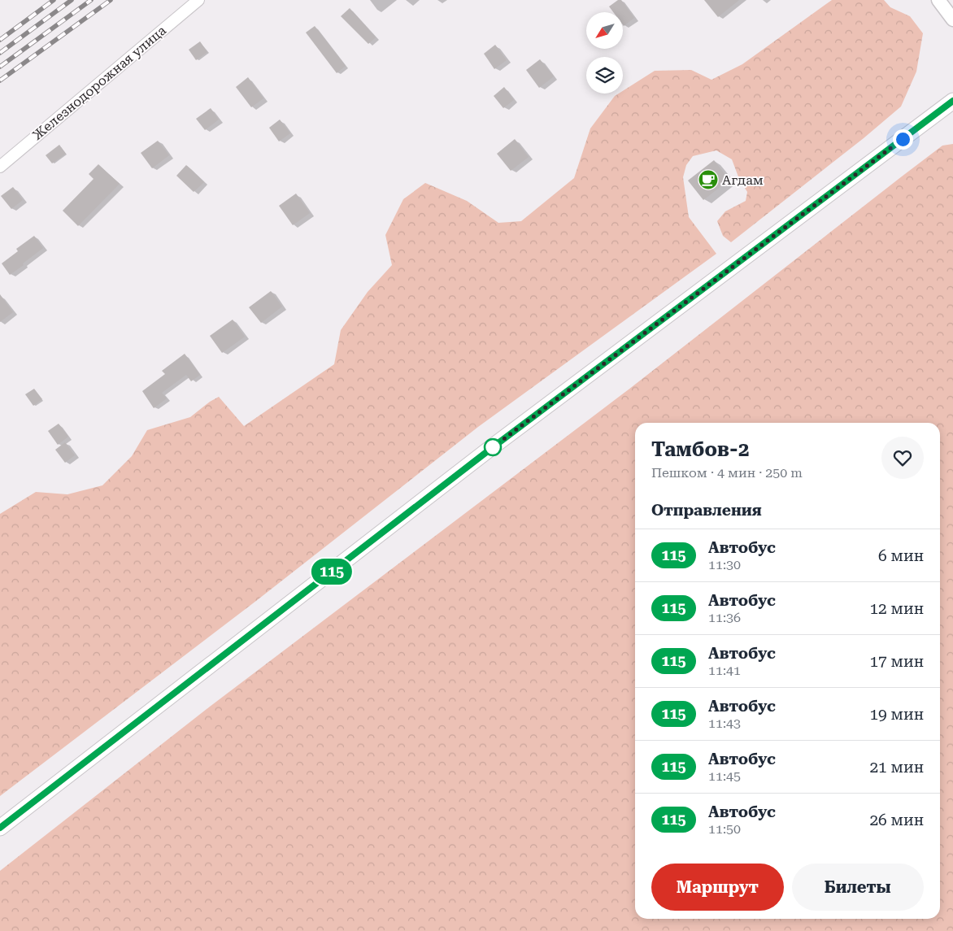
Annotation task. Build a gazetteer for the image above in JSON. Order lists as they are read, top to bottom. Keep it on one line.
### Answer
{"streets":{"street":["Железнодорожная улица"]},"places":{"cafe":["Агдам"]},"lines":["bus line 115"],"north":"bottom left","page":{"on_map":"115","heading":[["Тамбов-2","Пешком · 4 мин · 250 m"],"Отправления"],"list":[{"mark":"115","name":"Автобус","note":"11:30","value":"6 мин"},{"mark":"115","name":"Автобус","note":"11:36","value":"12 мин"},{"mark":"115","name":"Автобус","note":"11:41","value":"17 мин"},{"mark":"115","name":"Автобус","note":"11:43","value":"19 мин"},{"mark":"115","name":"Автобус","note":"11:45","value":"21 мин"},{"mark":"115","name":"Автобус","note":"11:50","value":"26 мин"}],"buttons":["Маршрут","Билеты"]}}
